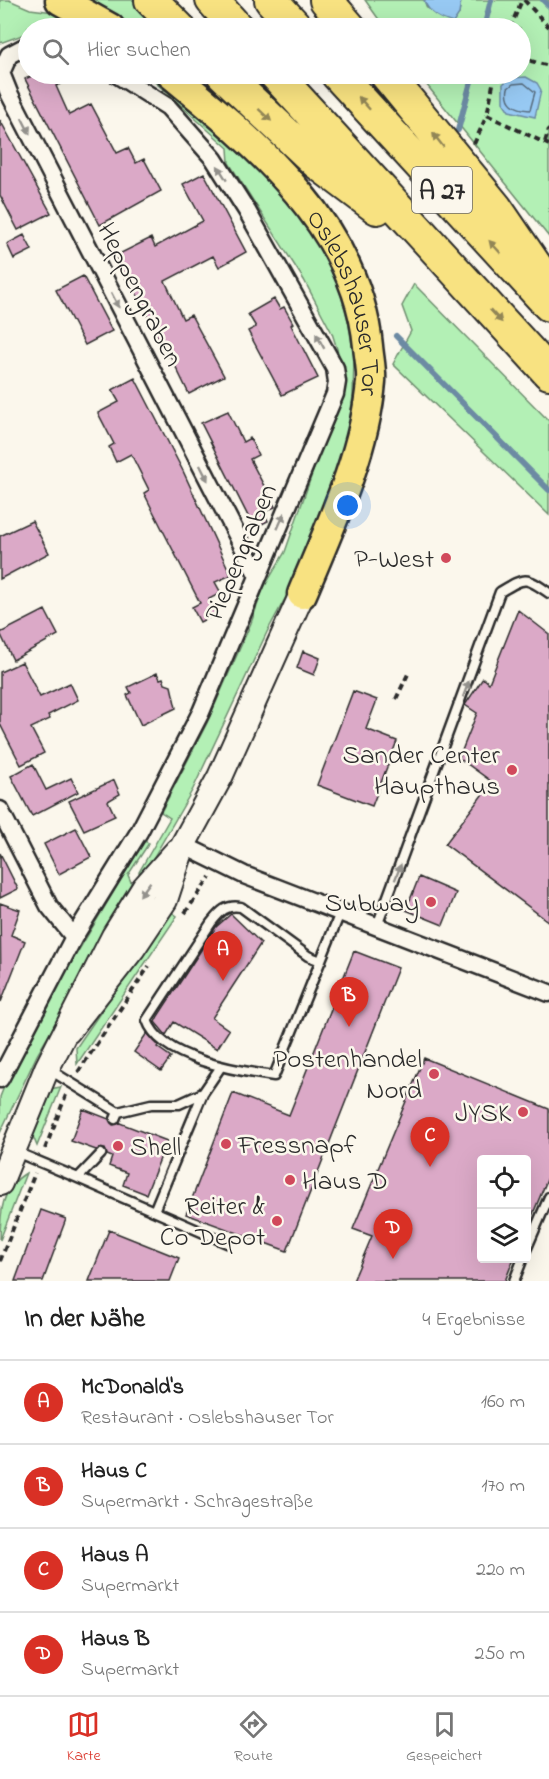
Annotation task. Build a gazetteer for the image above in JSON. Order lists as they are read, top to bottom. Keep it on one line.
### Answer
{"streets":{"highway":["A 27","Oslebshauser Tor"],"street":["Heppengraben","Piepengraben"]},"crossings":[["Heppengraben","Piepengraben"]],"one_way":["Heppengraben","Piepengraben"],"places":["P-West","Sander Center Haupthaus","Subway","Postenhandel Nord","JYSK","Fressnapf","Shell","Haus D","Reiter & Co Depot"],"page":{"search":"Hier suchen","pins":["A","B","C","D"],"heading":["In der Nähe","4 Ergebnisse"],"list":[{"mark":"A","name":"McDonald's","note":"Restaurant · Oslebshauser Tor","value":"160 m"},{"mark":"B","name":"Haus C","note":"Supermarkt · Schragestraße","value":"170 m"},{"mark":"C","name":"Haus A","note":"Supermarkt","value":"220 m"},{"mark":"D","name":"Haus B","note":"Supermarkt","value":"250 m"}],"nav":["Karte","Route","Gespeichert"]}}
